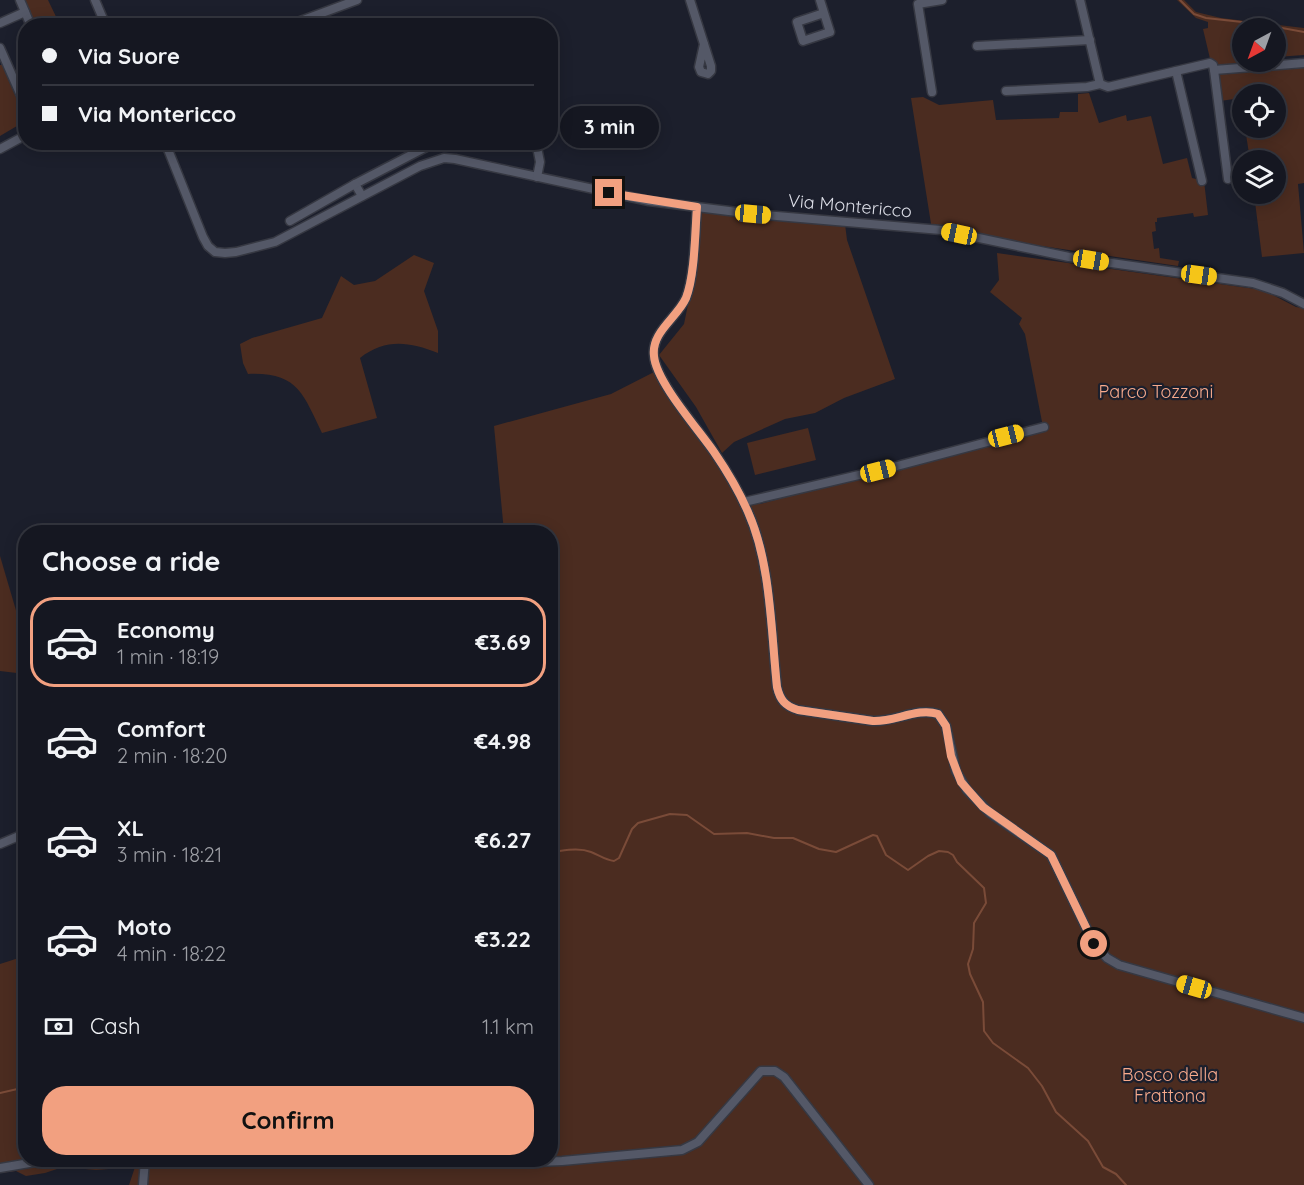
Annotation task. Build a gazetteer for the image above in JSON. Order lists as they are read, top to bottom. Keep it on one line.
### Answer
{"streets":{"street":["Via Montericco"]},"parks":["Parco Tozzoni","Bosco della Frattona"],"north":"bottom left","page":{"banner":["Via Suore","Via Montericco"],"bubble":"3 min","heading":"Choose a ride","list":[{"name":"Economy","note":"1 min · 18:19","value":"€3.69"},{"name":"Comfort","note":"2 min · 18:20","value":"€4.98"},{"name":"XL","note":"3 min · 18:21","value":"€6.27"},{"name":"Moto","note":"4 min · 18:22","value":"€3.22"}],"pay":["Cash","1.1 km"],"buttons":"Confirm"}}
